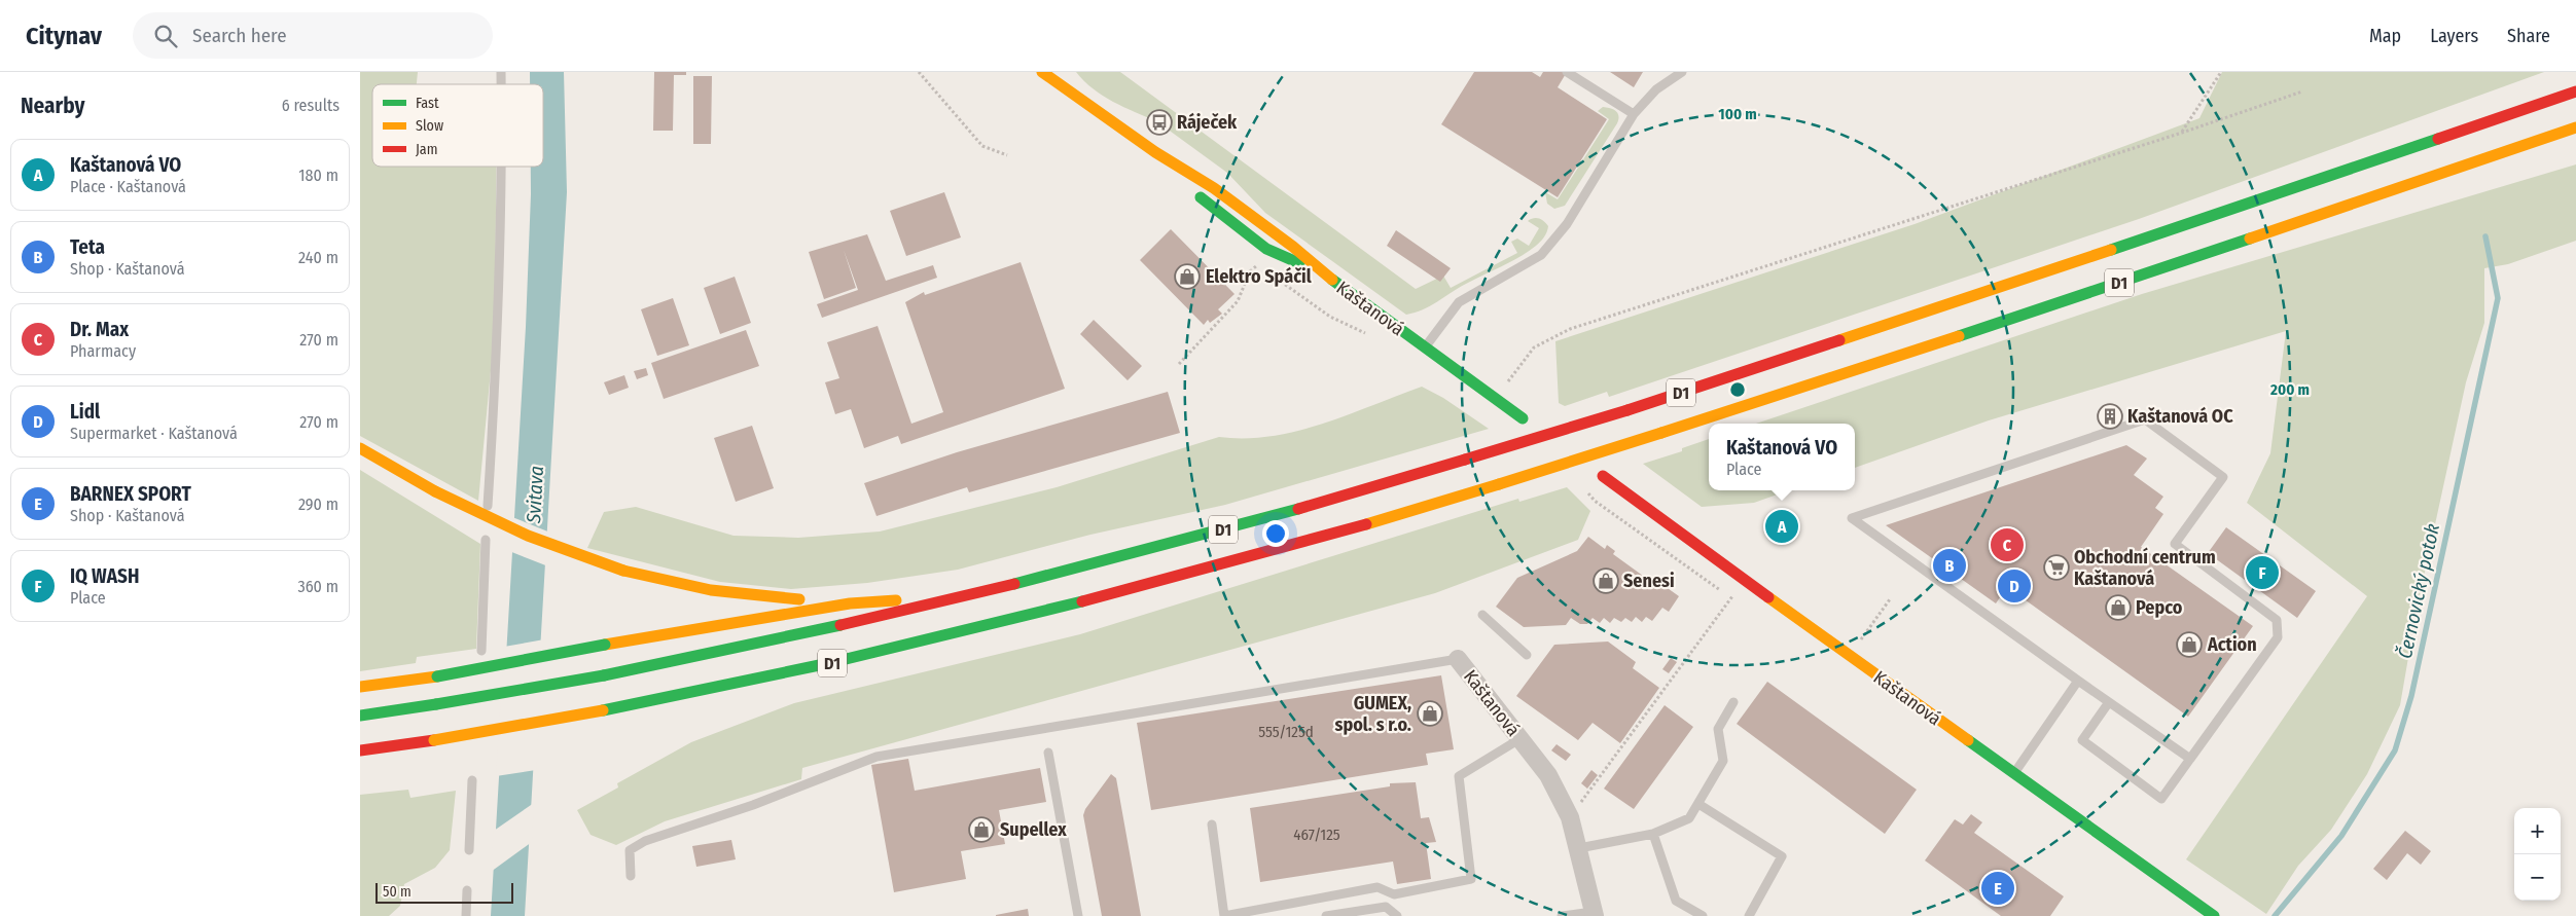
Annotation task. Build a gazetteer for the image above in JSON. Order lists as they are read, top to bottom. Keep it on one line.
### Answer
{"streets":{"main road":["D1","Kaštanová"]},"water":["Svitava","Černovický potok"],"places":{"bus stop":["Ráječek"],"shop":["Elektro Spáčil","Senesi","Pepco","Action","GUMEX, spol. s r.o.","Supellex"],"building":["Kaštanová OC"],"supermarket":["Obchodní centrum Kaštanová"]},"house_numbers":["555/125d","467/125"],"legend":["Fast","Slow","Jam"],"scale_bar":"50 m","page":{"header":"Citynav","search":"Search here","nav":["Map","Layers","Share"],"heading":["Nearby","6 results"],"list":[{"mark":"A","name":"Kaštanová VO","note":"Place · Kaštanová","value":"180 m"},{"mark":"B","name":"Teta","note":"Shop · Kaštanová","value":"240 m"},{"mark":"C","name":"Dr. Max","note":"Pharmacy","value":"270 m"},{"mark":"D","name":"Lidl","note":"Supermarket · Kaštanová","value":"270 m"},{"mark":"E","name":"BARNEX SPORT","note":"Shop · Kaštanová","value":"290 m"},{"mark":"F","name":"IQ WASH","note":"Place","value":"360 m"}],"popup":["Kaštanová VO","Place"],"pins":["A","C","B","F","D","E"],"map_buttons":["+","−"],"scale":"50 m"},"rings":["100 m","200 m"]}
